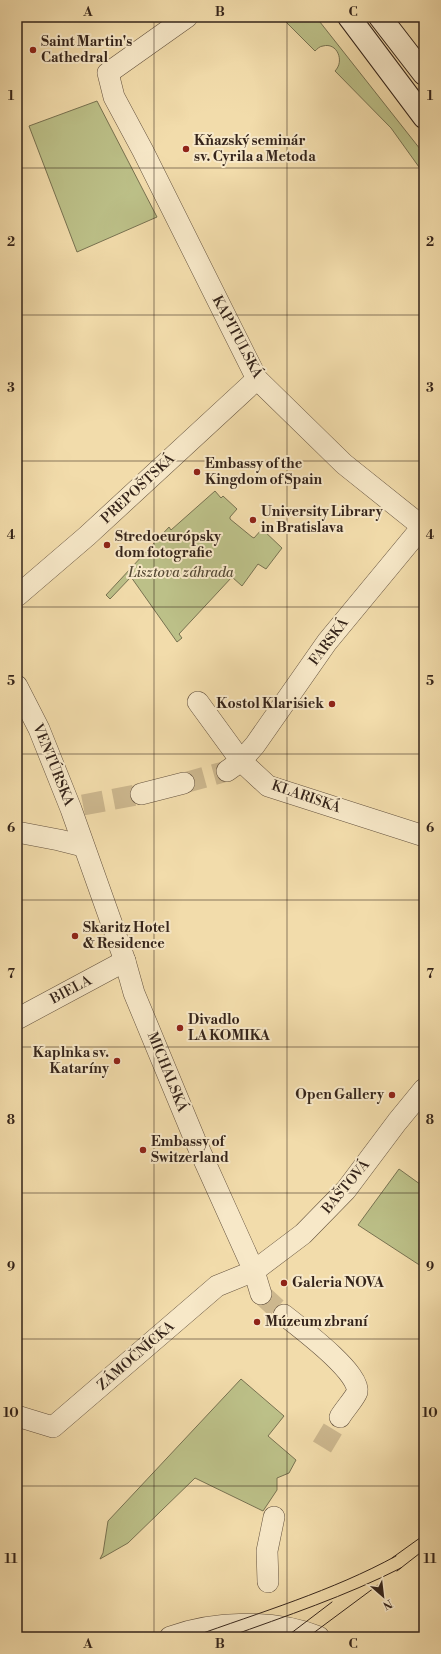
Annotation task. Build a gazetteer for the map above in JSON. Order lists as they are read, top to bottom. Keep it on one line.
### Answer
{"streets":{"street":["KAPITULSKÁ","PREPOŠTSKÁ","FARSKÁ","VENTÚRSKA","KLARISKÁ","BIELA","MICHALSKÁ","BAŠTOVÁ","ZÁMOČNÍCKA"]},"crossings":[["KAPITULSKÁ","PREPOŠTSKÁ"],["KAPITULSKÁ","FARSKÁ"],["FARSKÁ","KLARISKÁ"],["VENTÚRSKA","MICHALSKÁ"],["BIELA","MICHALSKÁ"],["MICHALSKÁ","BAŠTOVÁ"],["MICHALSKÁ","ZÁMOČNÍCKA"],["BAŠTOVÁ","ZÁMOČNÍCKA"]],"parks":["Lisztova záhrada"],"places":["Saint Martin's Cathedral","Kňazský seminár sv. Cyrila a Metoda","Embassy of the Kingdom of Spain","University Library in Bratislava","Stredoeurópsky dom fotografie","Kostol Klarisiek","Skaritz Hotel & Residence","Divadlo LA KOMIKA","Kaplnka sv. Kataríny","Open Gallery","Embassy of Switzerland","Galeria NOVA","Múzeum zbraní"],"north":"bottom right","grid":{"columns":["A","B","C"],"rows":["1","2","3","4","5","6","7","8","9","10","11"]}}
